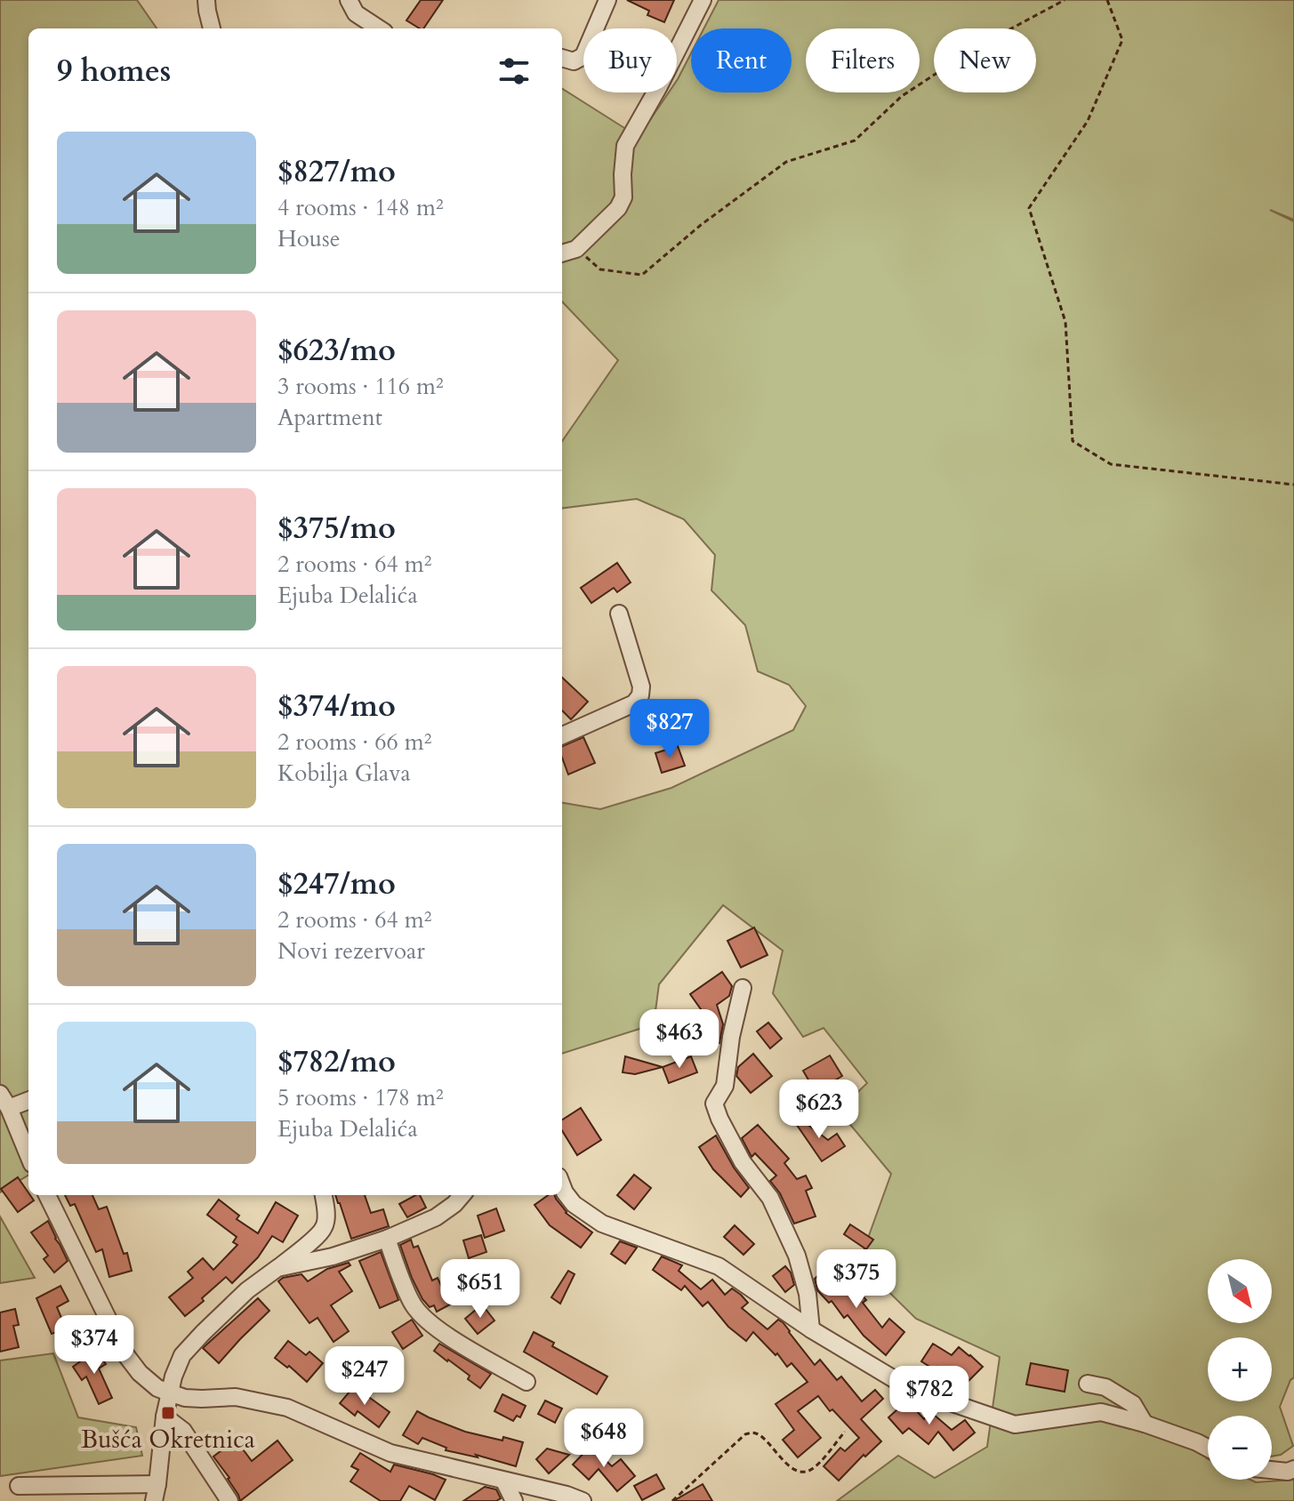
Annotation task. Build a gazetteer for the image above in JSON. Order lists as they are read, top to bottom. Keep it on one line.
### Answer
{"places":{"transit":["Bušća Okretnica"]},"north":"bottom right","page":{"chip":["Buy","Rent","Filters","New"],"heading":"9 homes","list":[{"name":"$827/mo","note":"4 rooms · 148 m² · House"},{"name":"$623/mo","note":"3 rooms · 116 m² · Apartment"},{"name":"$375/mo","note":"2 rooms · 64 m² · Ejuba Delalića"},{"name":"$374/mo","note":"2 rooms · 66 m² · Kobilja Glava"},{"name":"$247/mo","note":"2 rooms · 64 m² · Novi rezervoar"},{"name":"$782/mo","note":"5 rooms · 178 m² · Ejuba Delalića"}],"price":["$827","$463","$623","$375","$651","$374","$247","$782","$648"],"map_buttons":["+","−"]}}
